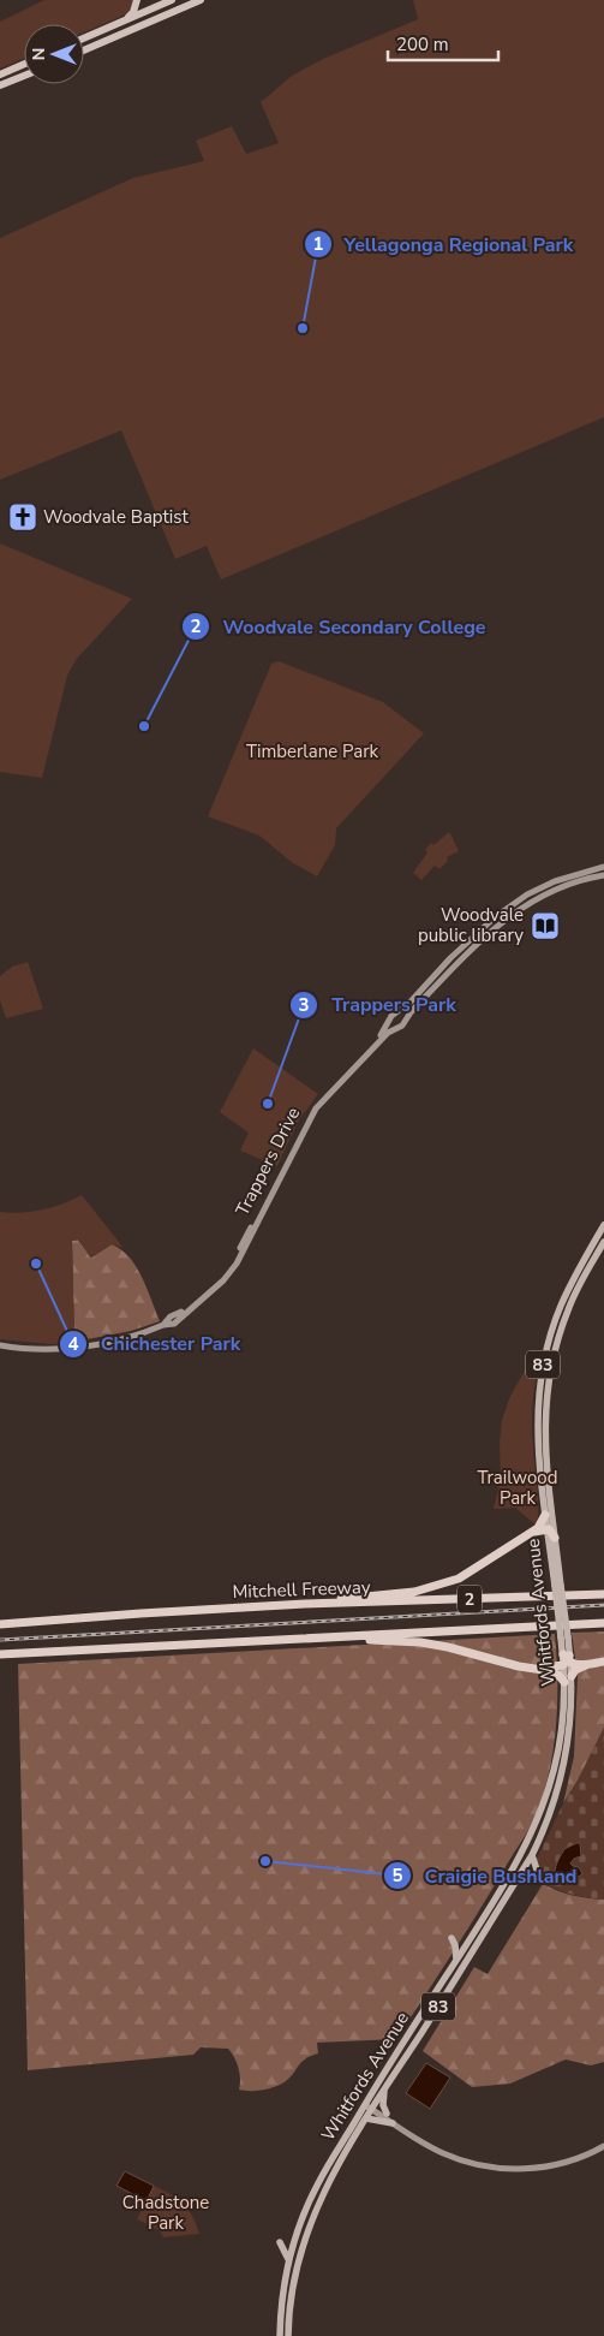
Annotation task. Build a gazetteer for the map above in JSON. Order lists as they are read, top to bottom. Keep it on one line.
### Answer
{"streets":{"highway":["Mitchell Freeway","2"],"main road":["Trappers Drive","83","Whitfords Avenue"]},"parks":["Timberlane Park","Trailwood Park","Chadstone Park"],"places":{"other":["Yellagonga Regional Park","Woodvale Secondary College","Trappers Park","Chichester Park","Craigie Bushland"],"church":["Woodvale Baptist"],"library":["Woodvale public library"]},"scale_bar":"200 m","north":"left"}
